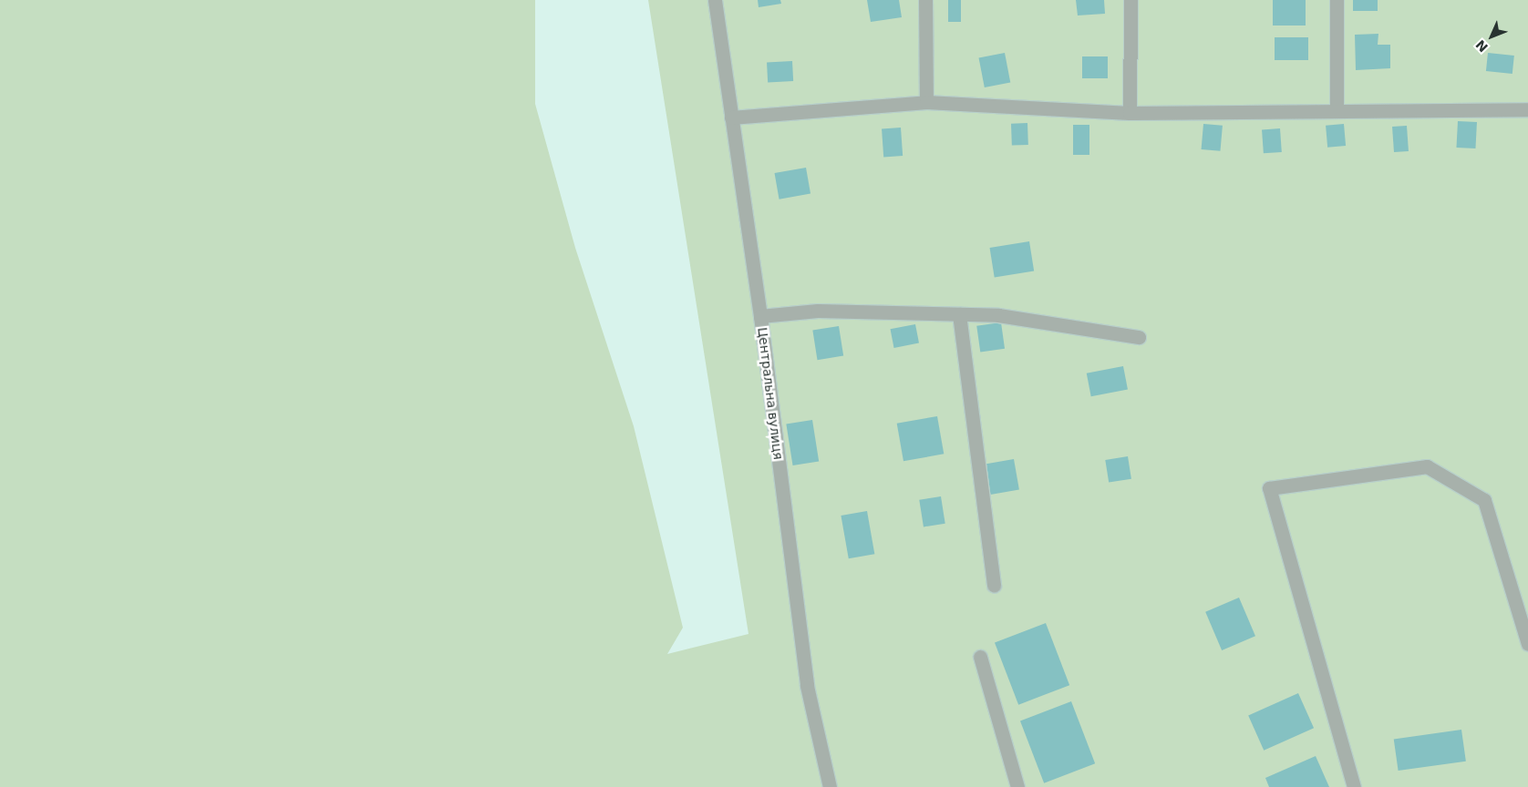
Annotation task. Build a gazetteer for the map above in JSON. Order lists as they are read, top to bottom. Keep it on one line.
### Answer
{"streets":{"street":["Центральна вулиця"]},"north":"bottom left"}
